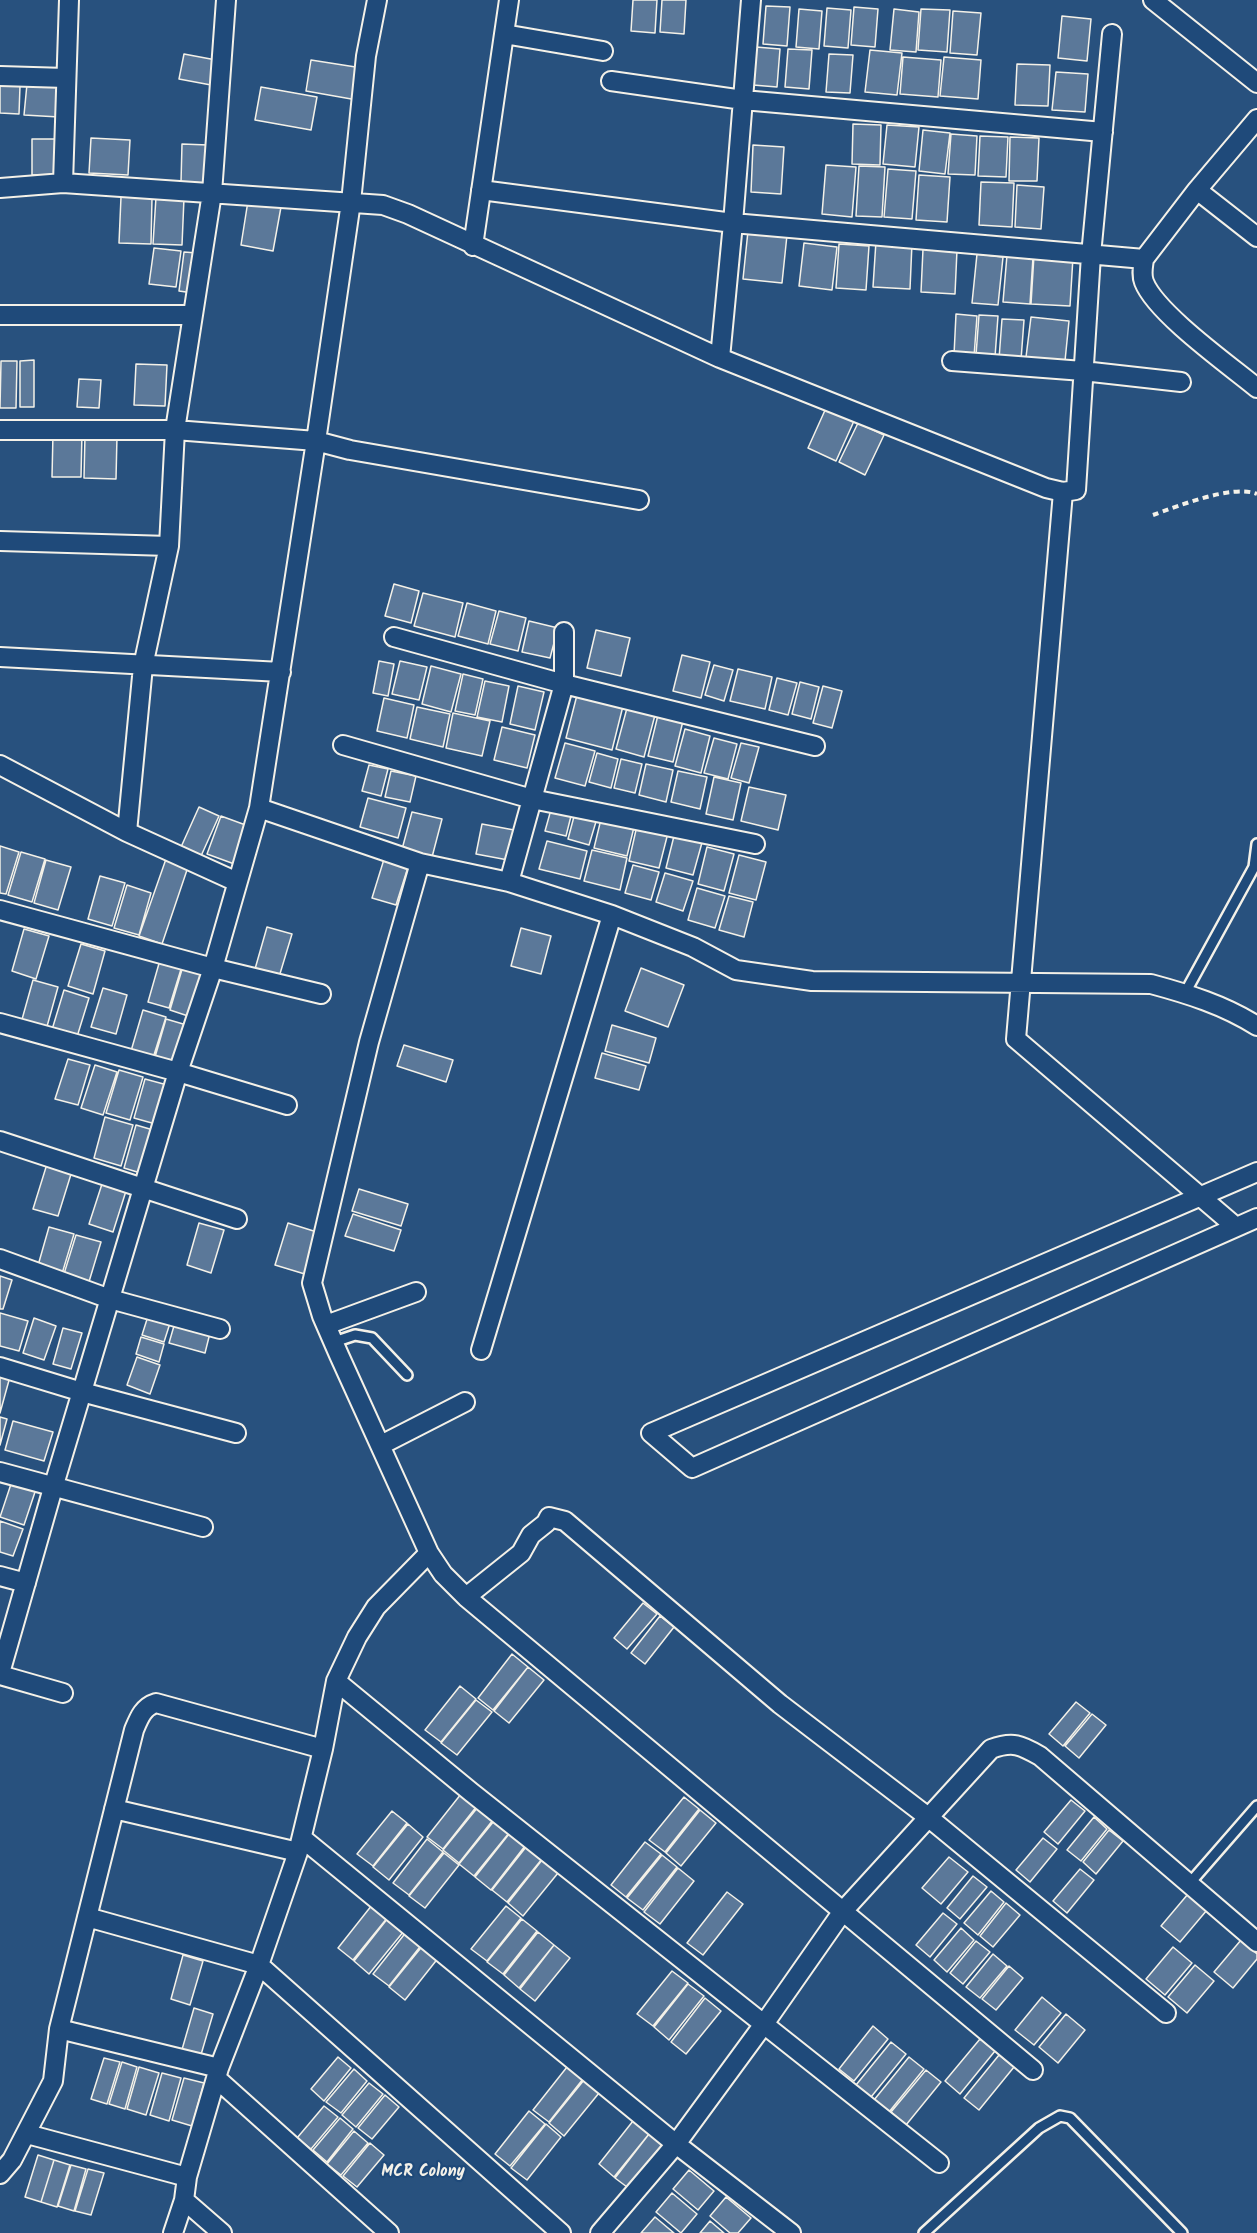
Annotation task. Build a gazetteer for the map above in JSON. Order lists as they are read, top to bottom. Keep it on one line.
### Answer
{"districts":["MCR Colony"]}
